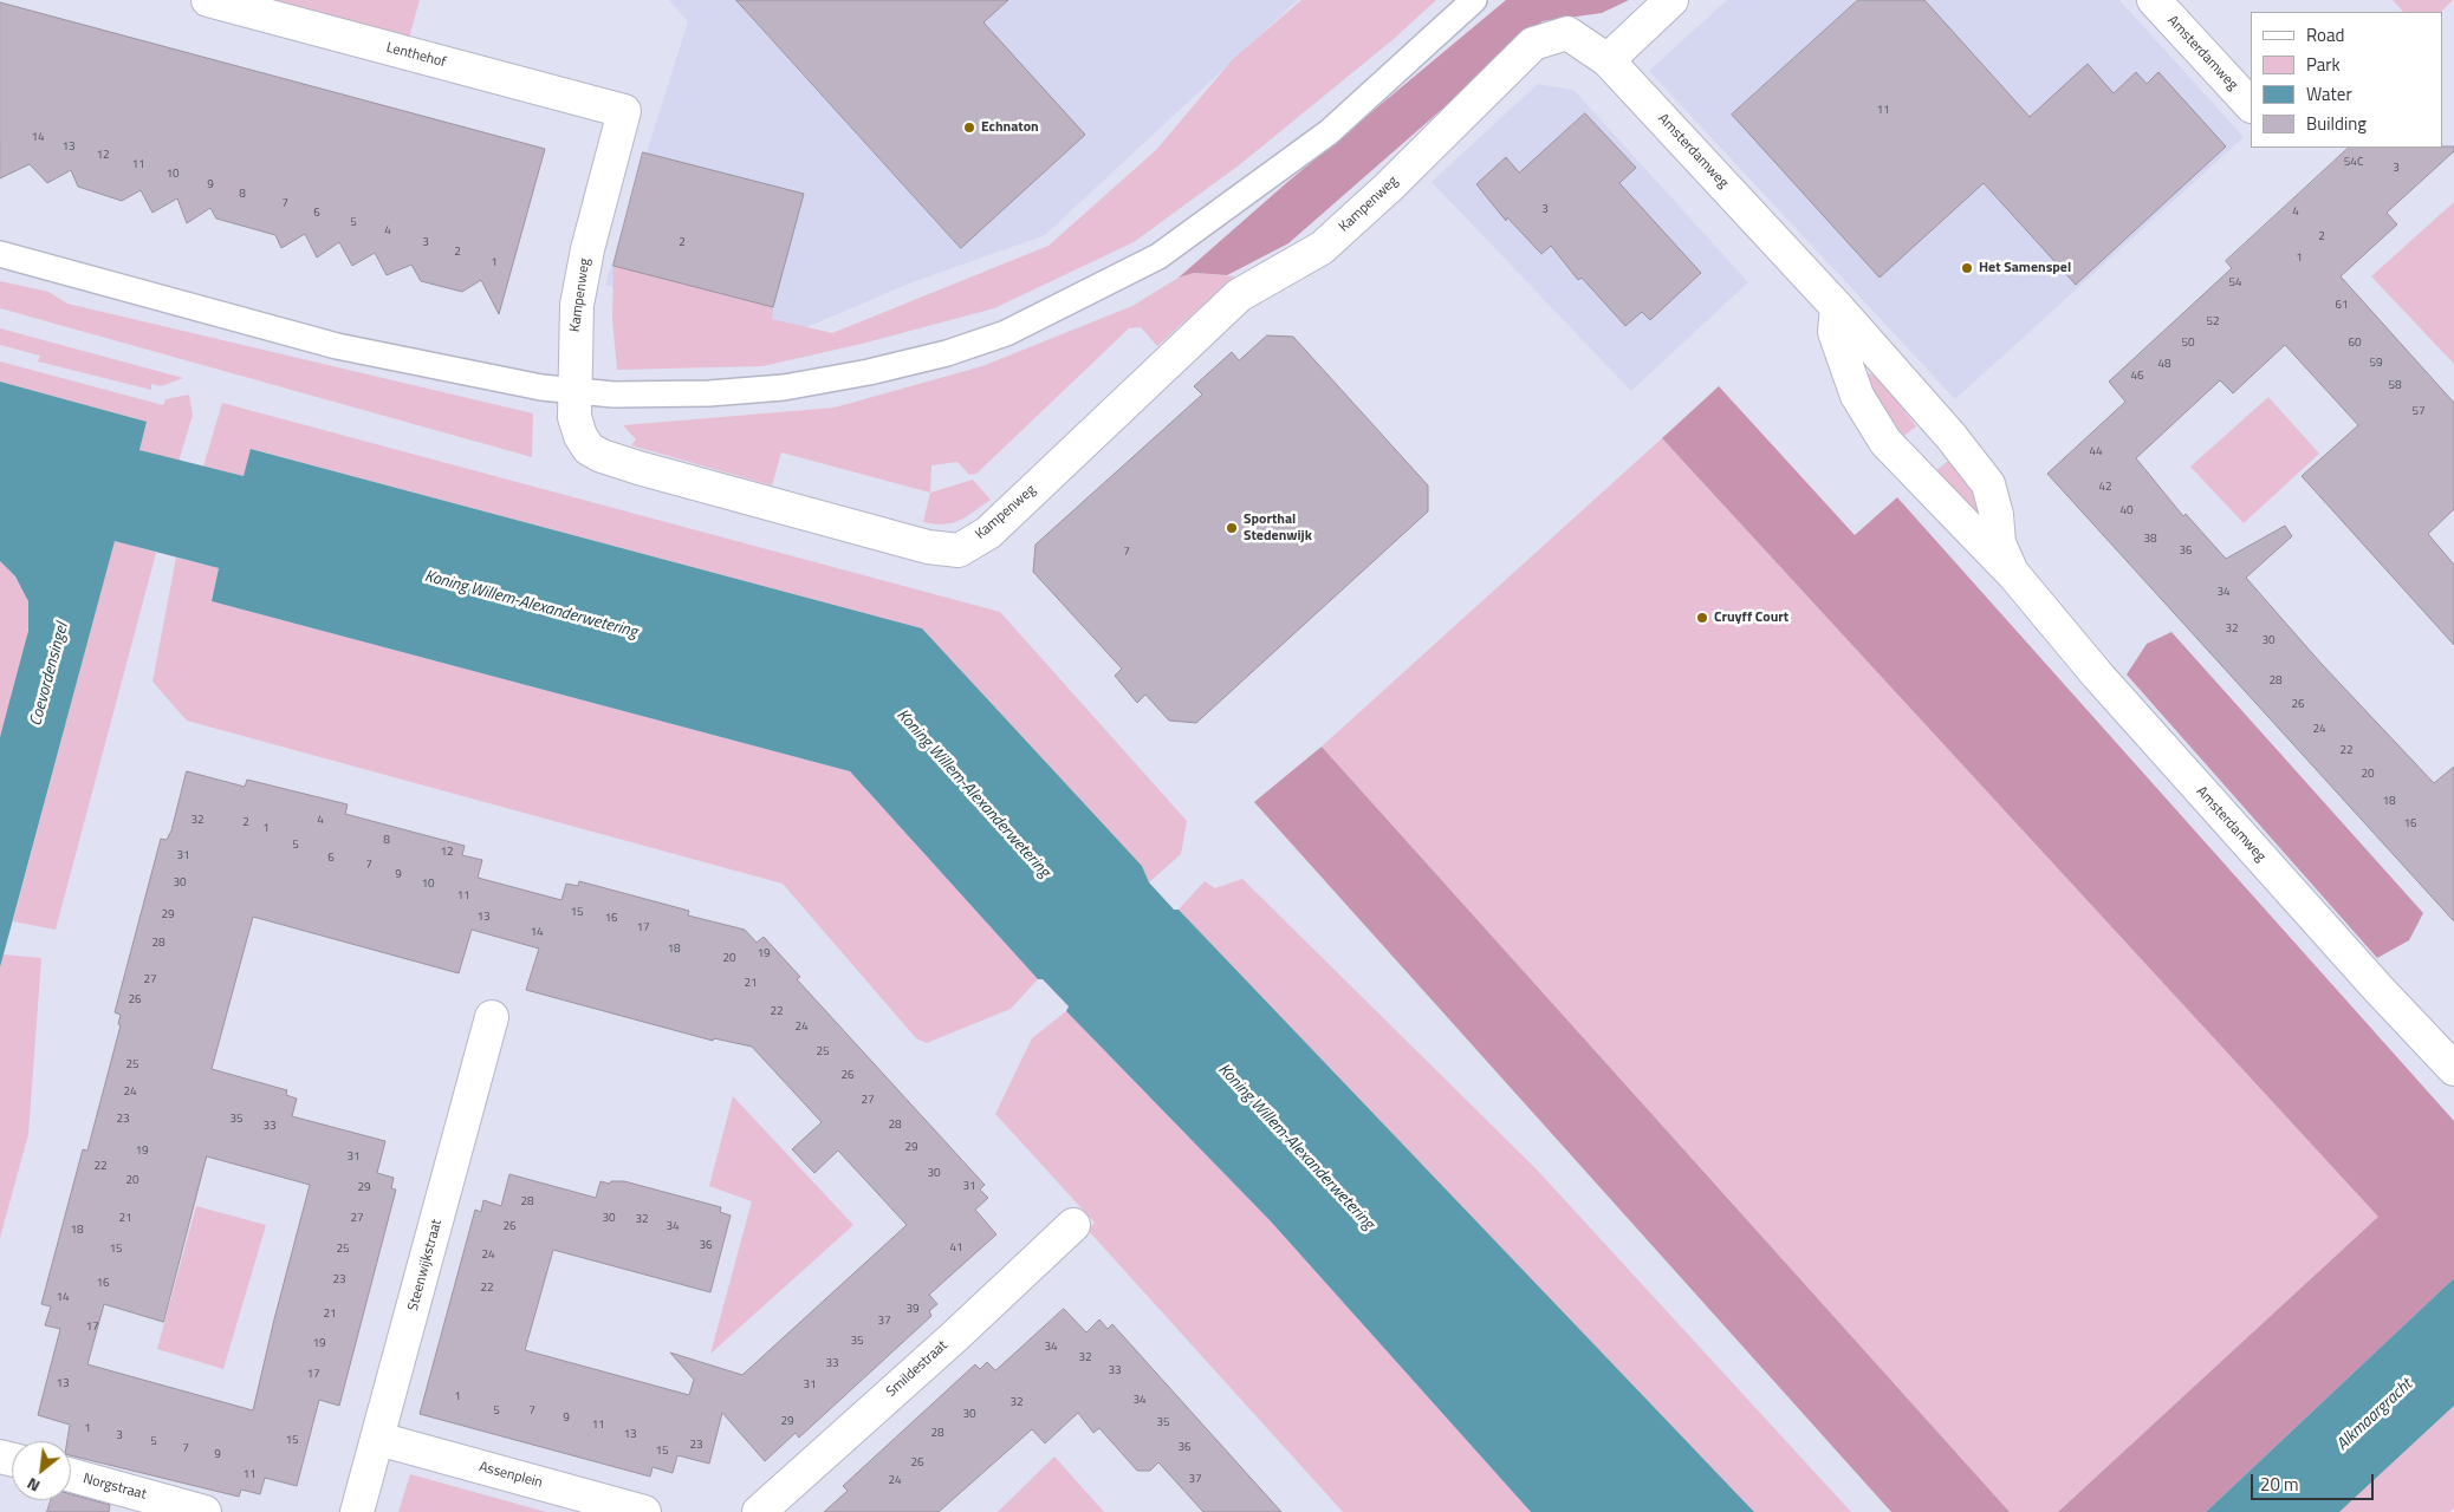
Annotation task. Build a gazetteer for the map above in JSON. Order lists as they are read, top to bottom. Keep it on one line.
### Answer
{"streets":{"street":["Amsterdamweg","Lenthehof","Kampenweg","Steenwijkstraat","Smildestraat","Assenplein","Norgstraat"]},"crossings":[["Amsterdamweg","Kampenweg"],["Lenthehof","Kampenweg"],["Steenwijkstraat","Assenplein"]],"water":["Koning Willem-Alexanderwetering","Coevordensingel","Alkmaargracht"],"places":["Echnaton","Het Samenspel","Sporthal Stedenwijk","Cruyff Court"],"house_numbers":["11","14","13","12","54C","11","3","10","9","8","7","3","4","6","5","4","2","3","2","2","1","1","54","61","52","50","60","59","48","46","58","57","44","42","40","38","36","7","34","32","30","28","26","24","22","20","18","32","4","2","16","1","8","5","12","31","6","7","9","30","10","11","15","29","13","16","17","14","28","18","19","20","27","21","26","22","24","25","25","26","24","27","23","35","28","33","29","19","31","22","30","20","31","29","28","21","27","30","32","26","34","18","36","41","15","25","24","23","16","22","14","39","21","37","17","35","19","34","32","33","33","17","13","31","1","34","32","5","7","30","9","29","35","11","1","28","13","3","15","5","23","36","7","15","9","26","11","37","24"],"legend":["Road","Park","Water","Building"],"scale_bar":"20 m","north":"bottom left"}
